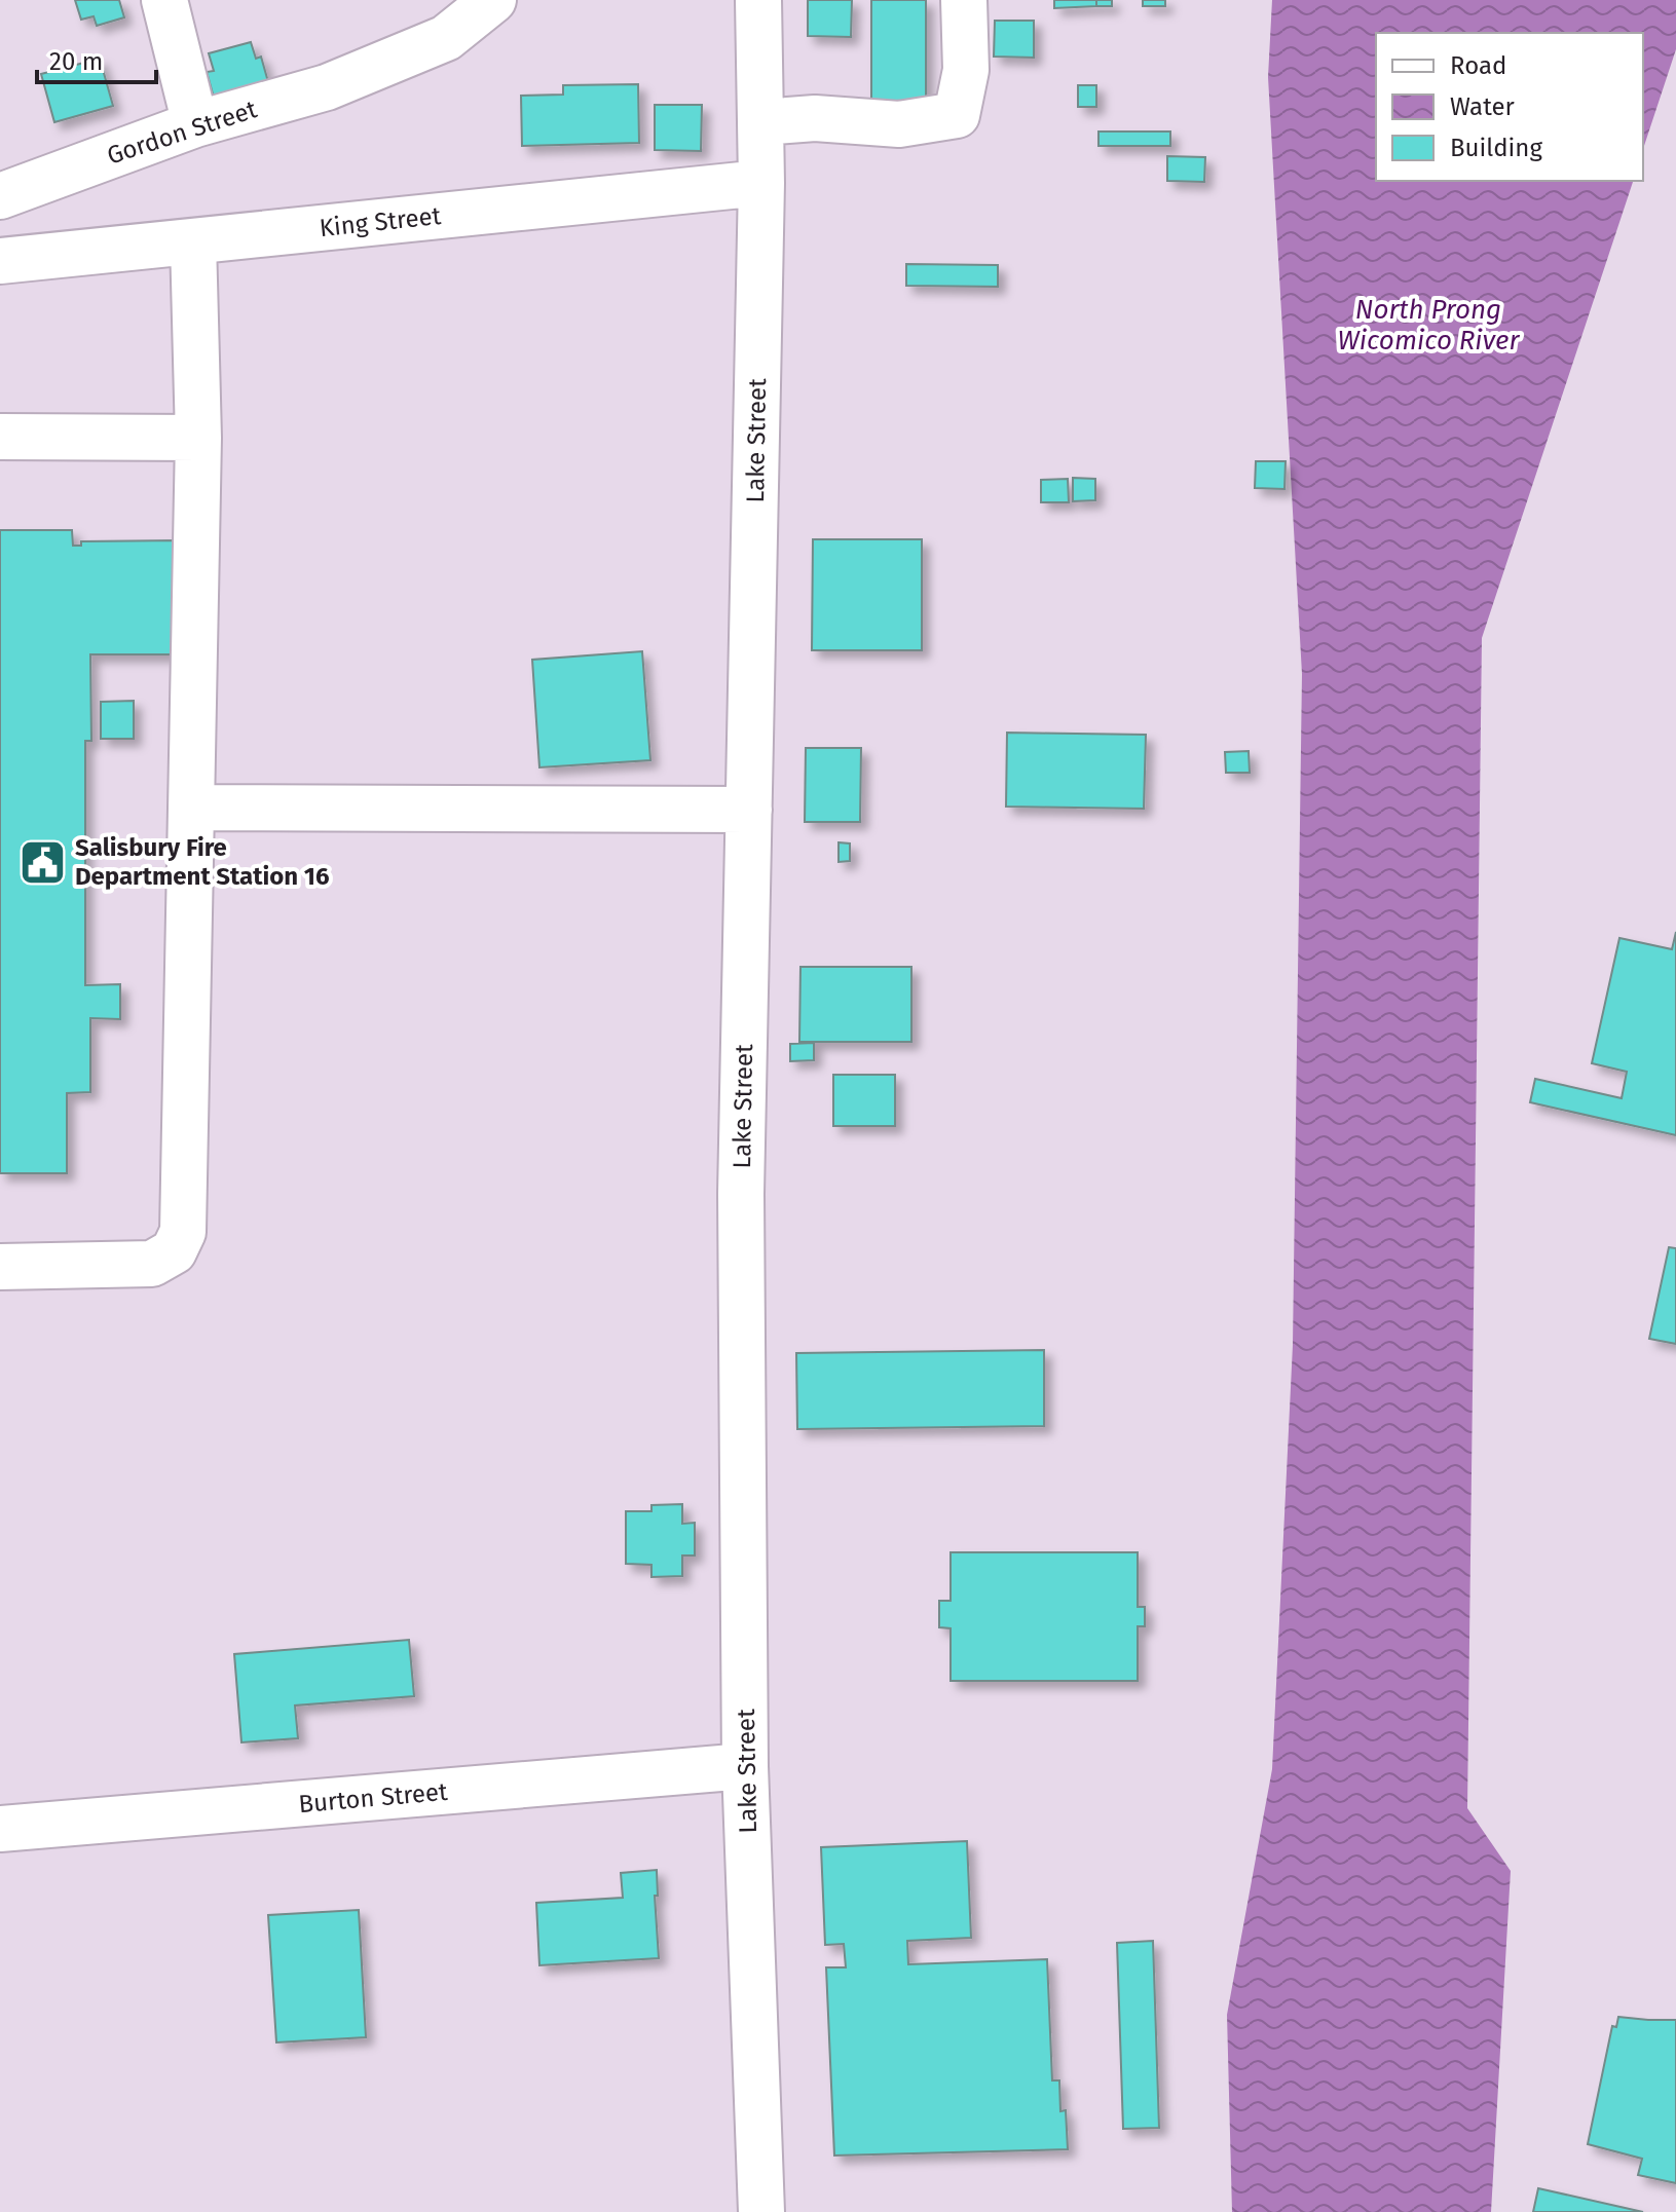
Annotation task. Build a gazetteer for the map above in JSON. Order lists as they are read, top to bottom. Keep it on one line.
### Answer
{"streets":{"street":["Gordon Street","King Street","Lake Street","Burton Street"]},"crossings":[["King Street","Lake Street"],["Lake Street","Burton Street"]],"water":["North Prong Wicomico River"],"places":{"public building":["Salisbury Fire Department Station 16"]},"legend":["Road","Water","Building"],"scale_bar":"20 m"}
